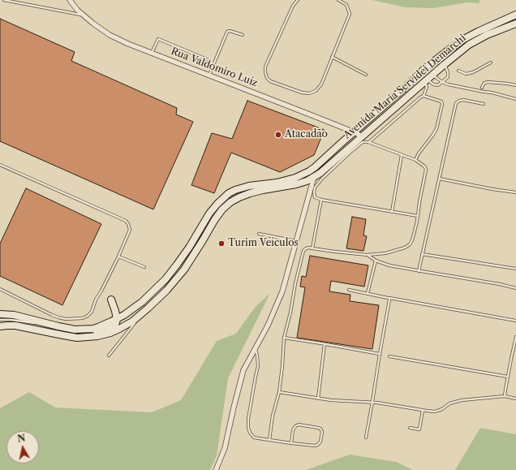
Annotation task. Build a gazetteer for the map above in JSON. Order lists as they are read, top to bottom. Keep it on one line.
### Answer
{"streets":{"main road":["Avenida Maria Servidei Demarchi"],"street":["Rua Valdomiro Luíz"]},"crossings":[["Rua Valdomiro Luíz","Avenida Maria Servidei Demarchi"]],"places":["Atacadão","Turim Veículos"],"north":"top"}
